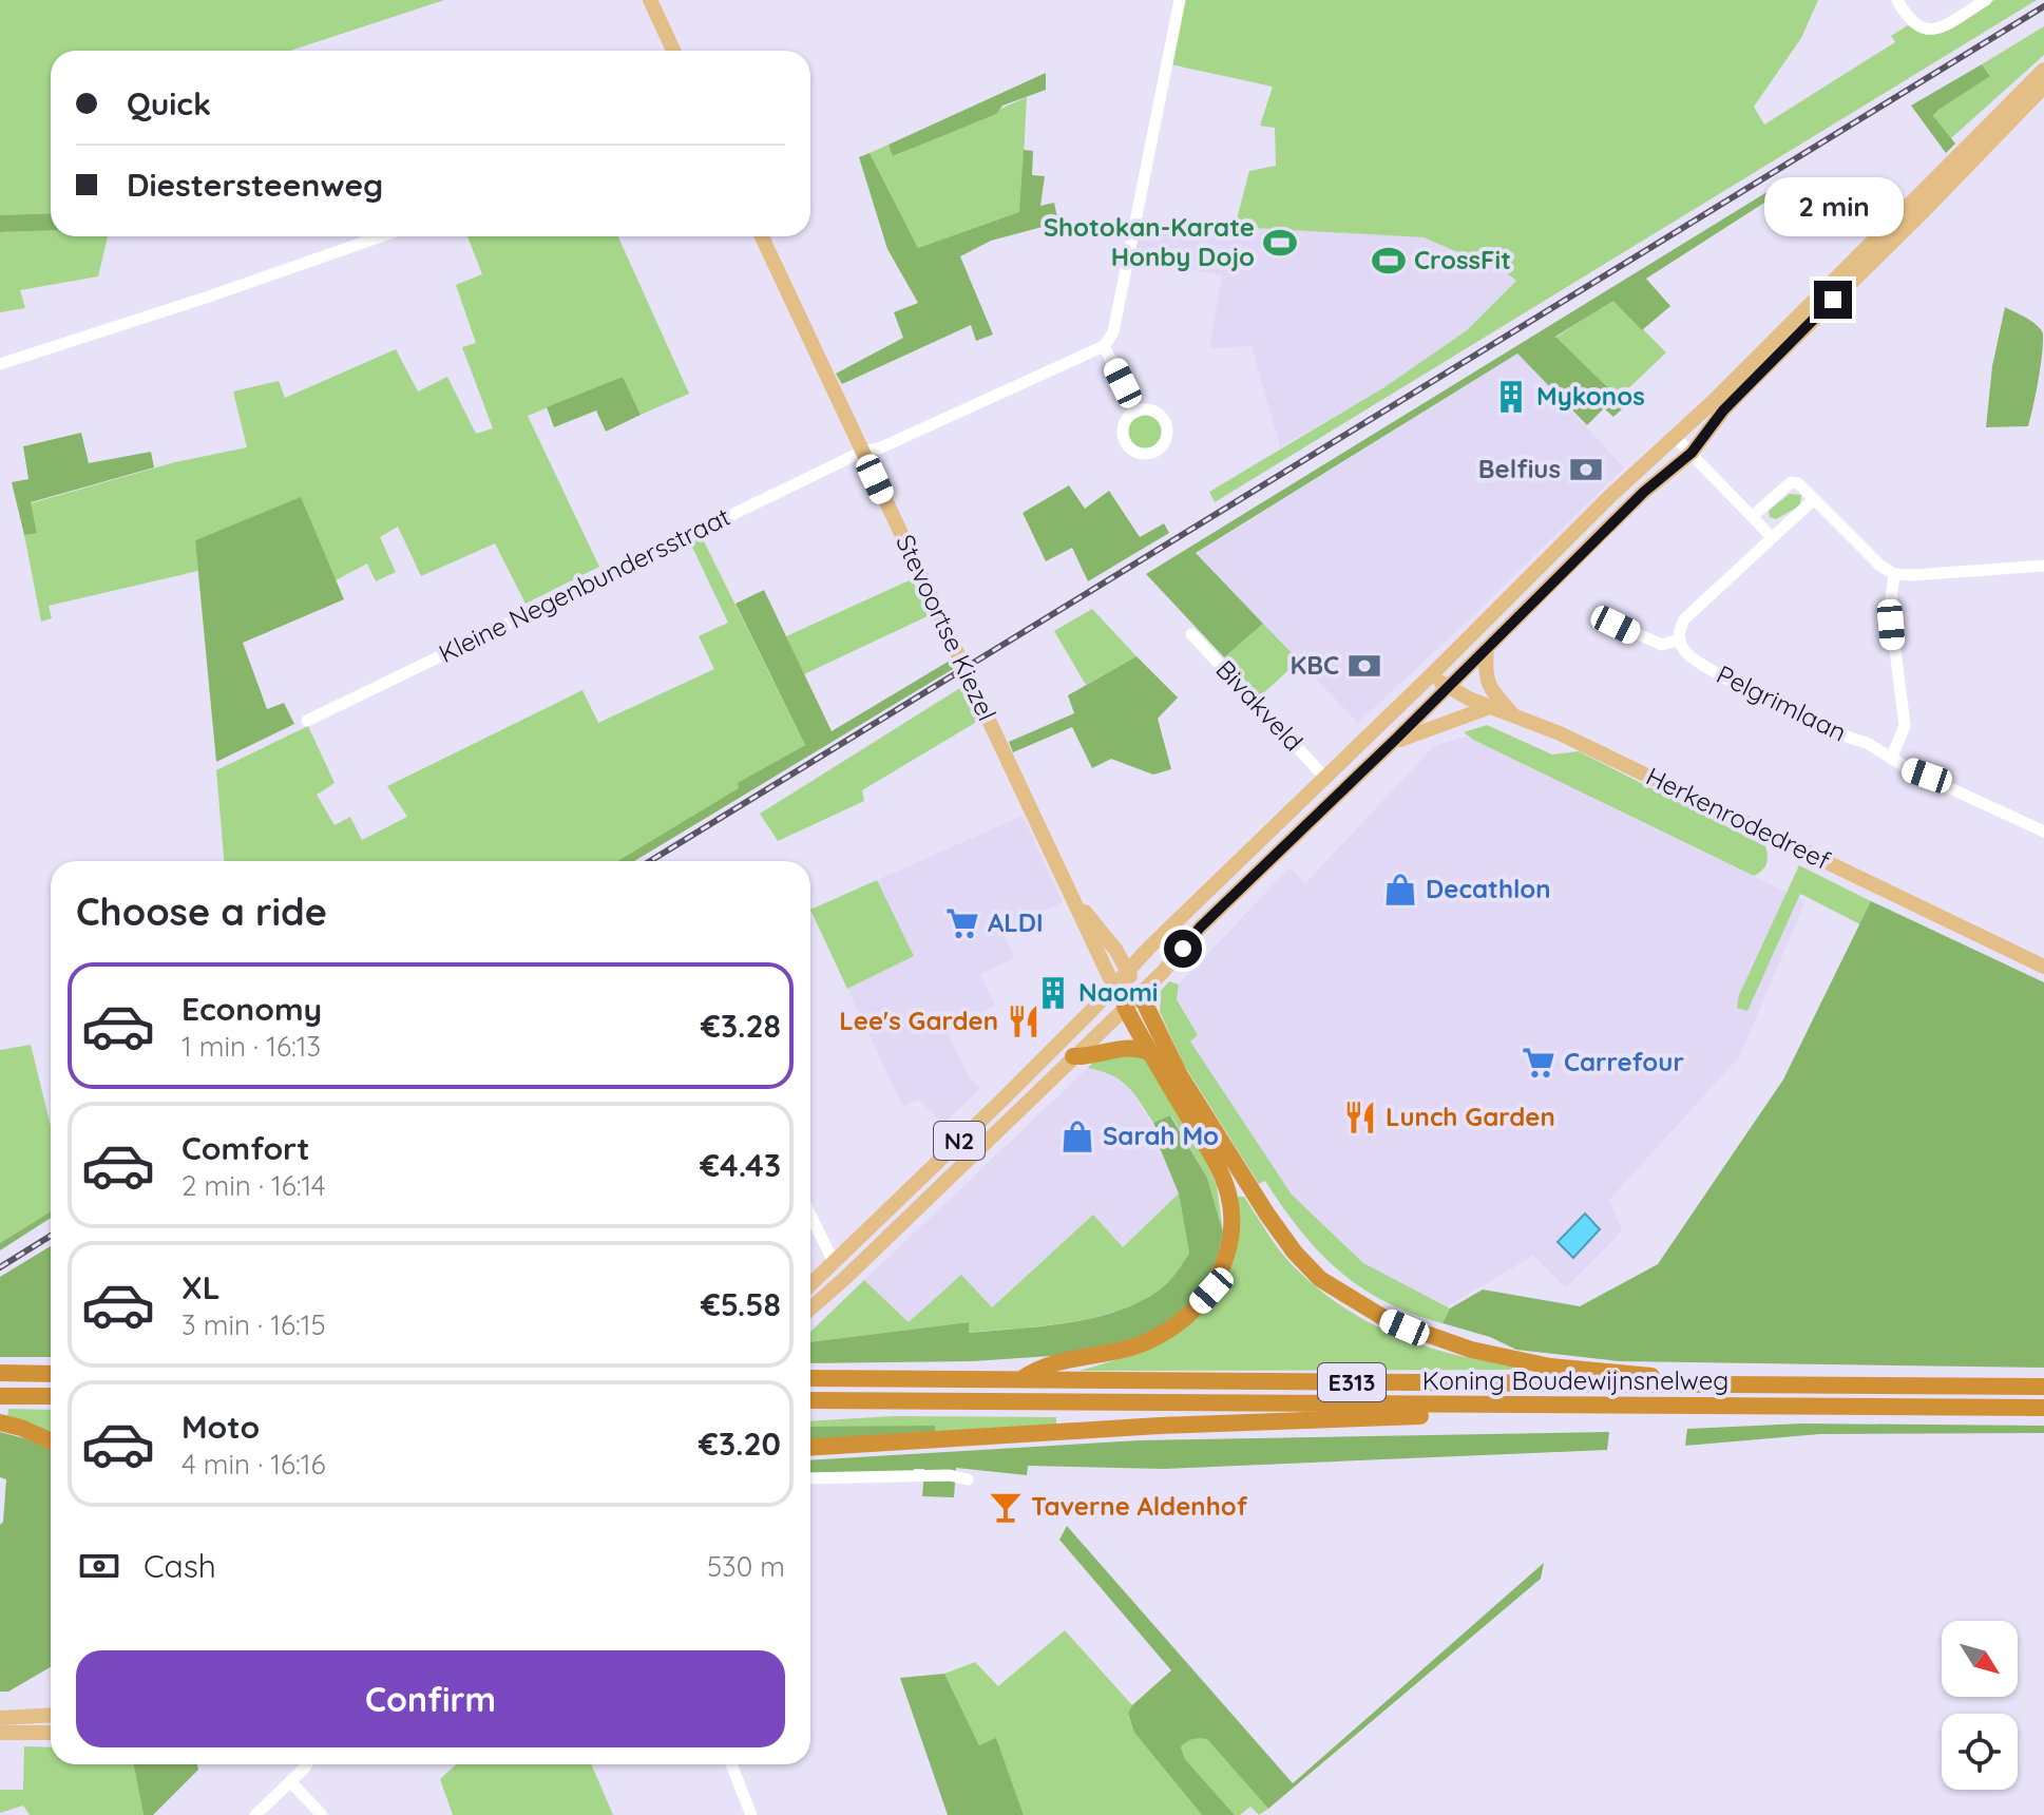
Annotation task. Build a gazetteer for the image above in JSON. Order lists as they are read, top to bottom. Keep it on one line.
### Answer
{"streets":{"highway":["Koning Boudewijnsnelweg","E313"],"main road":["Stevoortse Kiezel","Herkenrodedreef","N2"],"street":["Kleine Negenbundersstraat","Pelgrimlaan","Bivakveld"]},"crossings":[["Kleine Negenbundersstraat","Stevoortse Kiezel"],["Stevoortse Kiezel","N2"],["Bivakveld","N2"],["Herkenrodedreef","N2"]],"places":{"sports":["Shotokan-Karate Honby Dojo","CrossFit"],"building":["Mykonos","Naomi"],"bank":["Belfius","KBC"],"shop":["Decathlon","Sarah Mo"],"supermarket":["ALDI","Carrefour"],"restaurant":["Lee's Garden","Lunch Garden"],"bar":["Taverne Aldenhof"]},"north":"bottom right","page":{"banner":["Quick","Diestersteenweg"],"bubble":"2 min","heading":"Choose a ride","list":[{"name":"Economy","note":"1 min · 16:13","value":"€3.28"},{"name":"Comfort","note":"2 min · 16:14","value":"€4.43"},{"name":"XL","note":"3 min · 16:15","value":"€5.58"},{"name":"Moto","note":"4 min · 16:16","value":"€3.20"}],"pay":["Cash","530 m"],"buttons":"Confirm"}}
